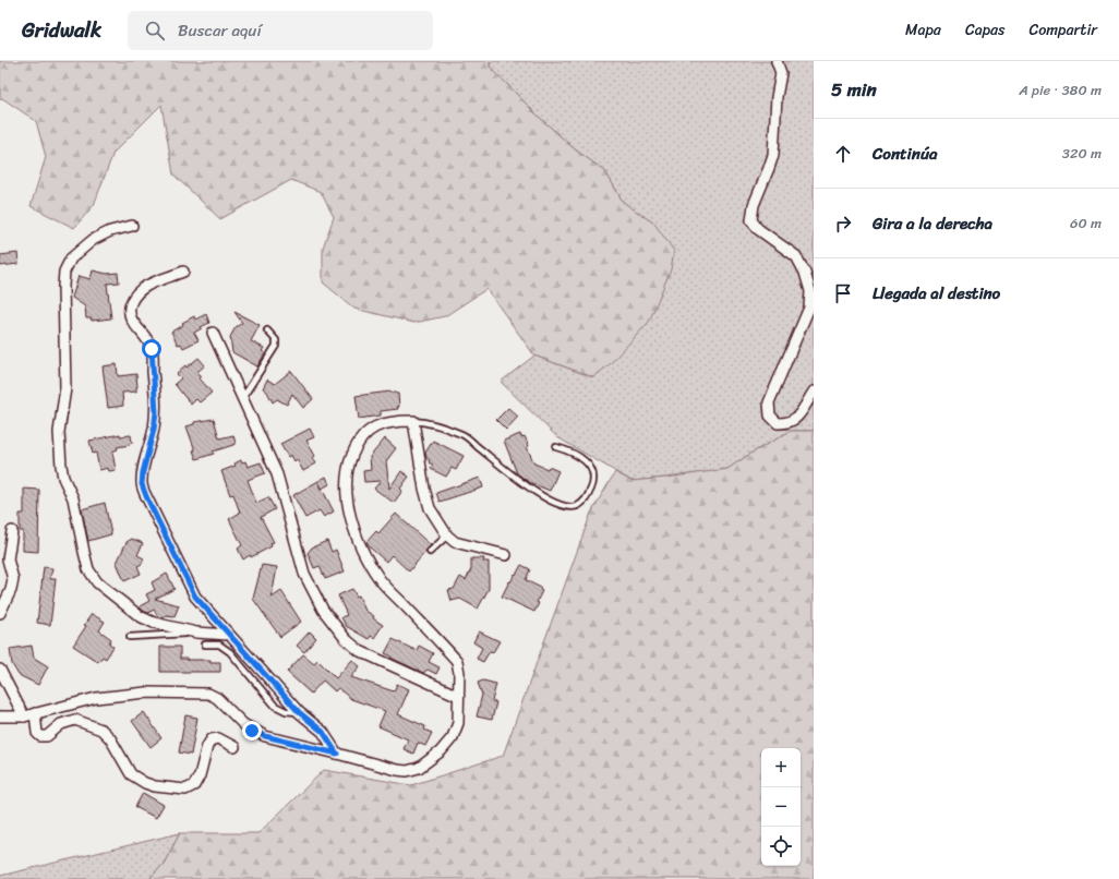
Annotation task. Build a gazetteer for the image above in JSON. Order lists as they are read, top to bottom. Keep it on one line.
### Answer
{"page":{"header":"Gridwalk","search":"Buscar aquí","nav":["Mapa","Capas","Compartir"],"heading":["5 min","A pie · 380 m"],"list":[["Continúa","320 m"],["Gira a la derecha","60 m"],"Llegada al destino"],"map_buttons":["+","−"]}}
